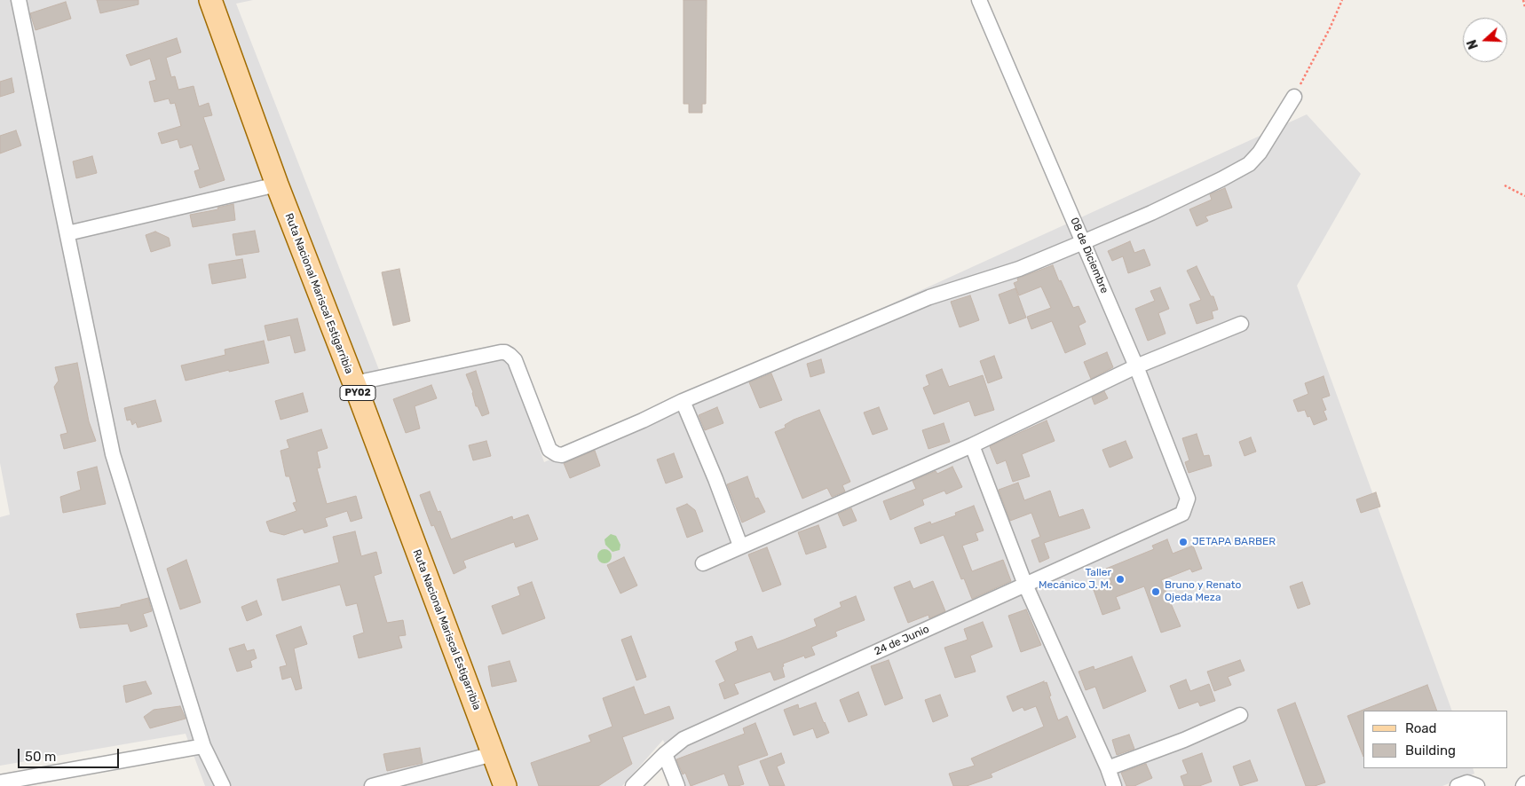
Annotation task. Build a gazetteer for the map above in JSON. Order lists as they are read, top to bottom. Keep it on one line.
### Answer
{"streets":{"main road":["Ruta Nacional Mariscal Estigarribia","PY02"],"street":["08 de Diciembre","24 de Junio"]},"crossings":[["08 de Diciembre","24 de Junio"]],"places":["JETAPA BARBER","Taller Mecánico J. M.","Bruno y Renato Ojeda Meza"],"legend":["Road","Building"],"scale_bar":"50 m","north":"left"}
